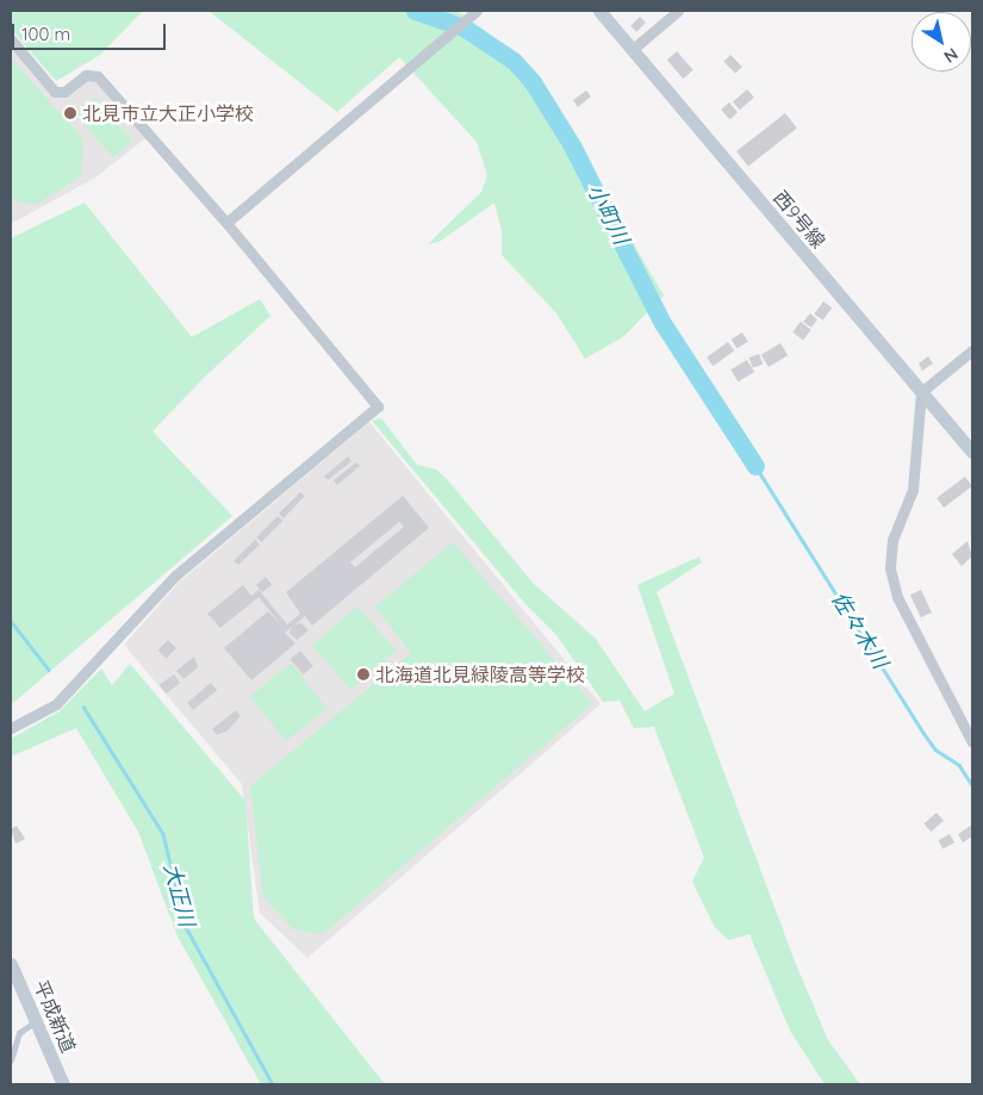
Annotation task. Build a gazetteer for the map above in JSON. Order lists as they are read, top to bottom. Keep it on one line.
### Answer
{"streets":{"street":["西9号線","平成新道"]},"water":["小町川","佐々木川","大正川"],"places":["北見市立大正小学校","北海道北見緑陵高等学校"],"scale_bar":"100 m","north":"bottom right"}
